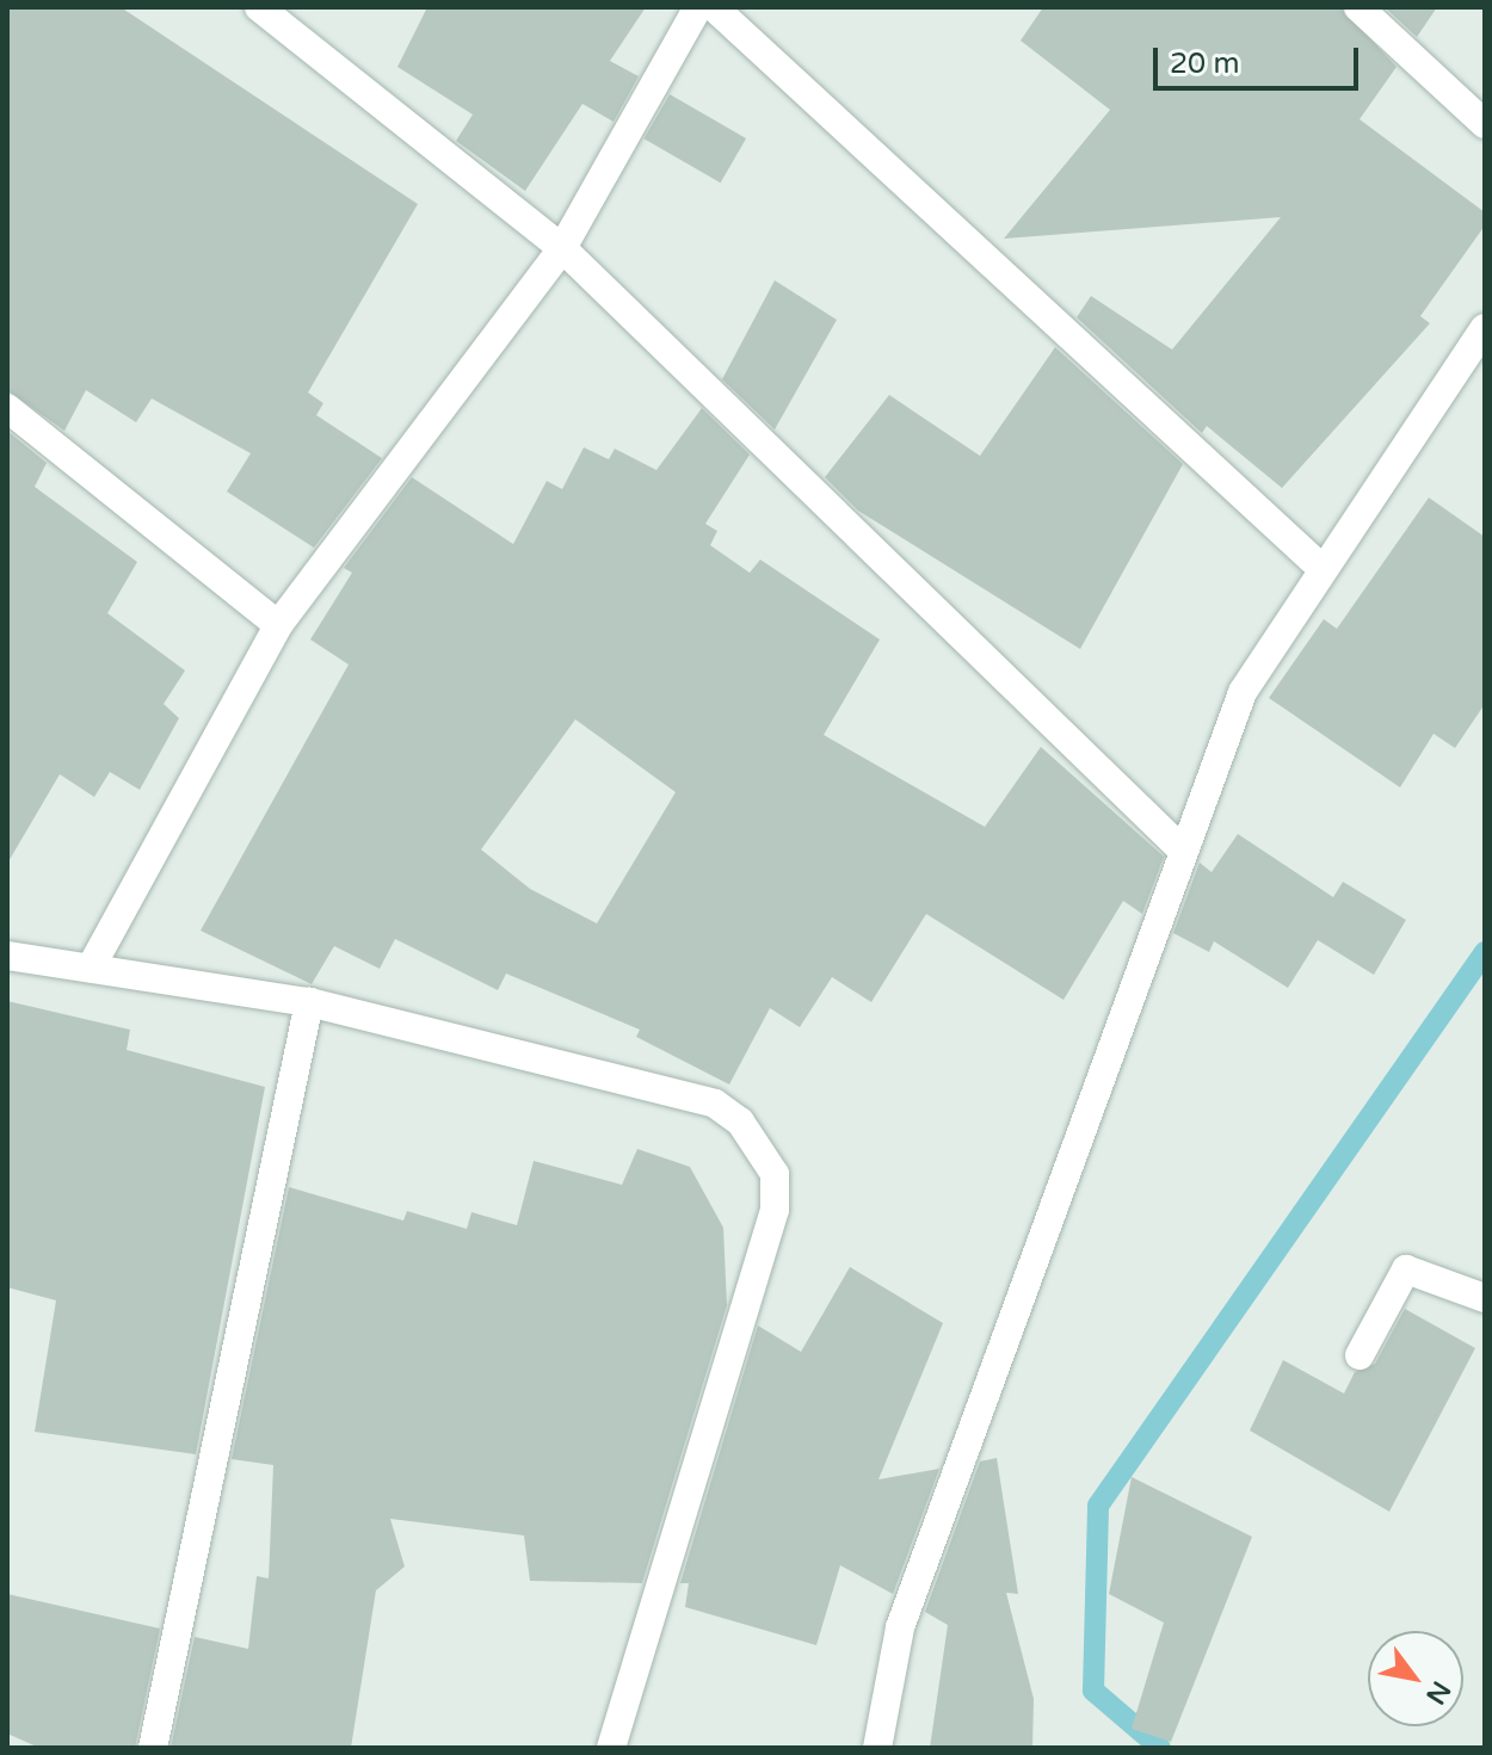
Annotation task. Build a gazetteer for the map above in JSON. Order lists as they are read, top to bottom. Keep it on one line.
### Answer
{"scale_bar":"20 m","north":"bottom right"}
